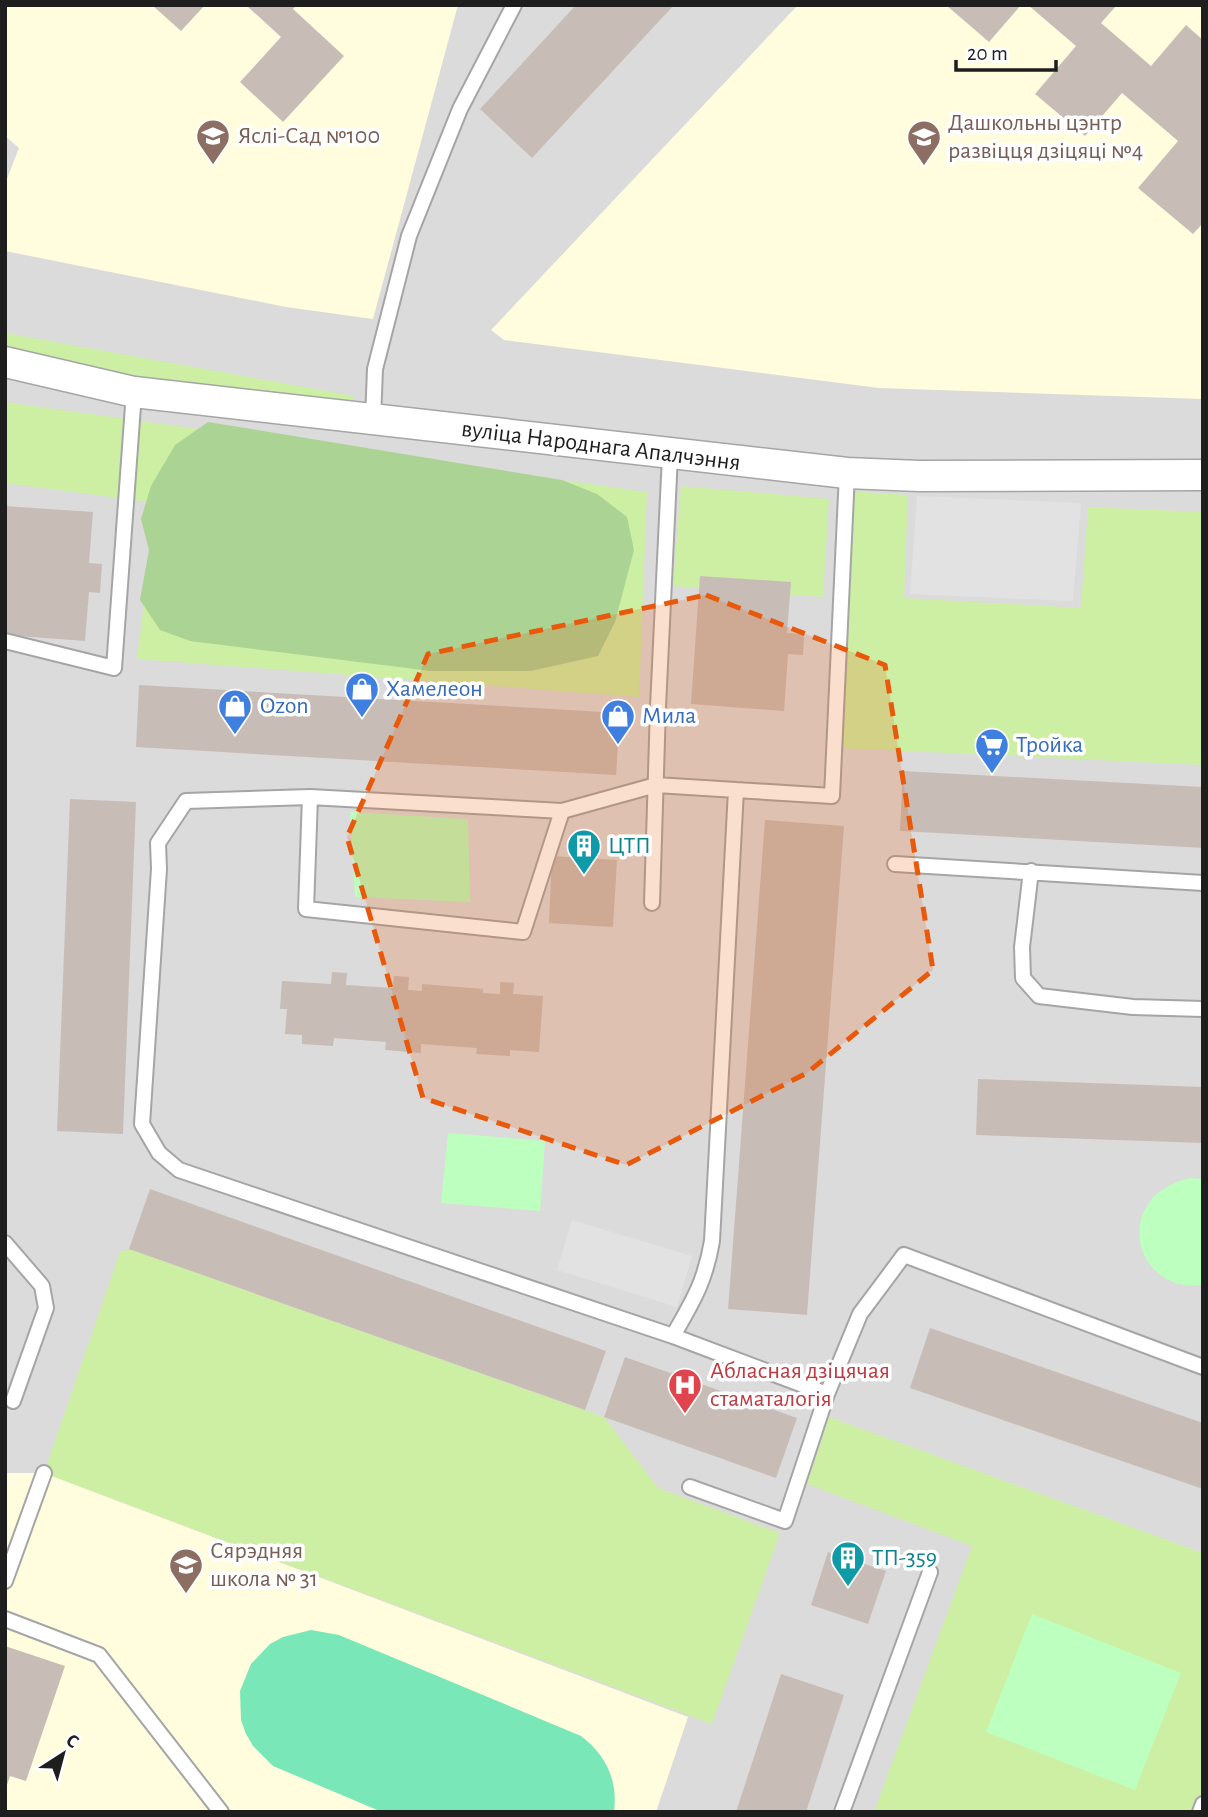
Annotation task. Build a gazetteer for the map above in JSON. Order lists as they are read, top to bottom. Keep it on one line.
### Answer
{"streets":{"street":["вуліца Народнага Апалчэння"]},"places":{"school or university":["Яслі-Сад №100","Дашкольны цэнтр развіцця дзіцяці №4","Сярэдняя школа № 31"],"shop":["Хамелеон","Ozon","Мила"],"supermarket":["Тройка"],"building":["ЦТП","ТП-359"],"hospital":["Абласная дзіцячая стаматалогія"]},"scale_bar":"20 m","north":"top right"}
